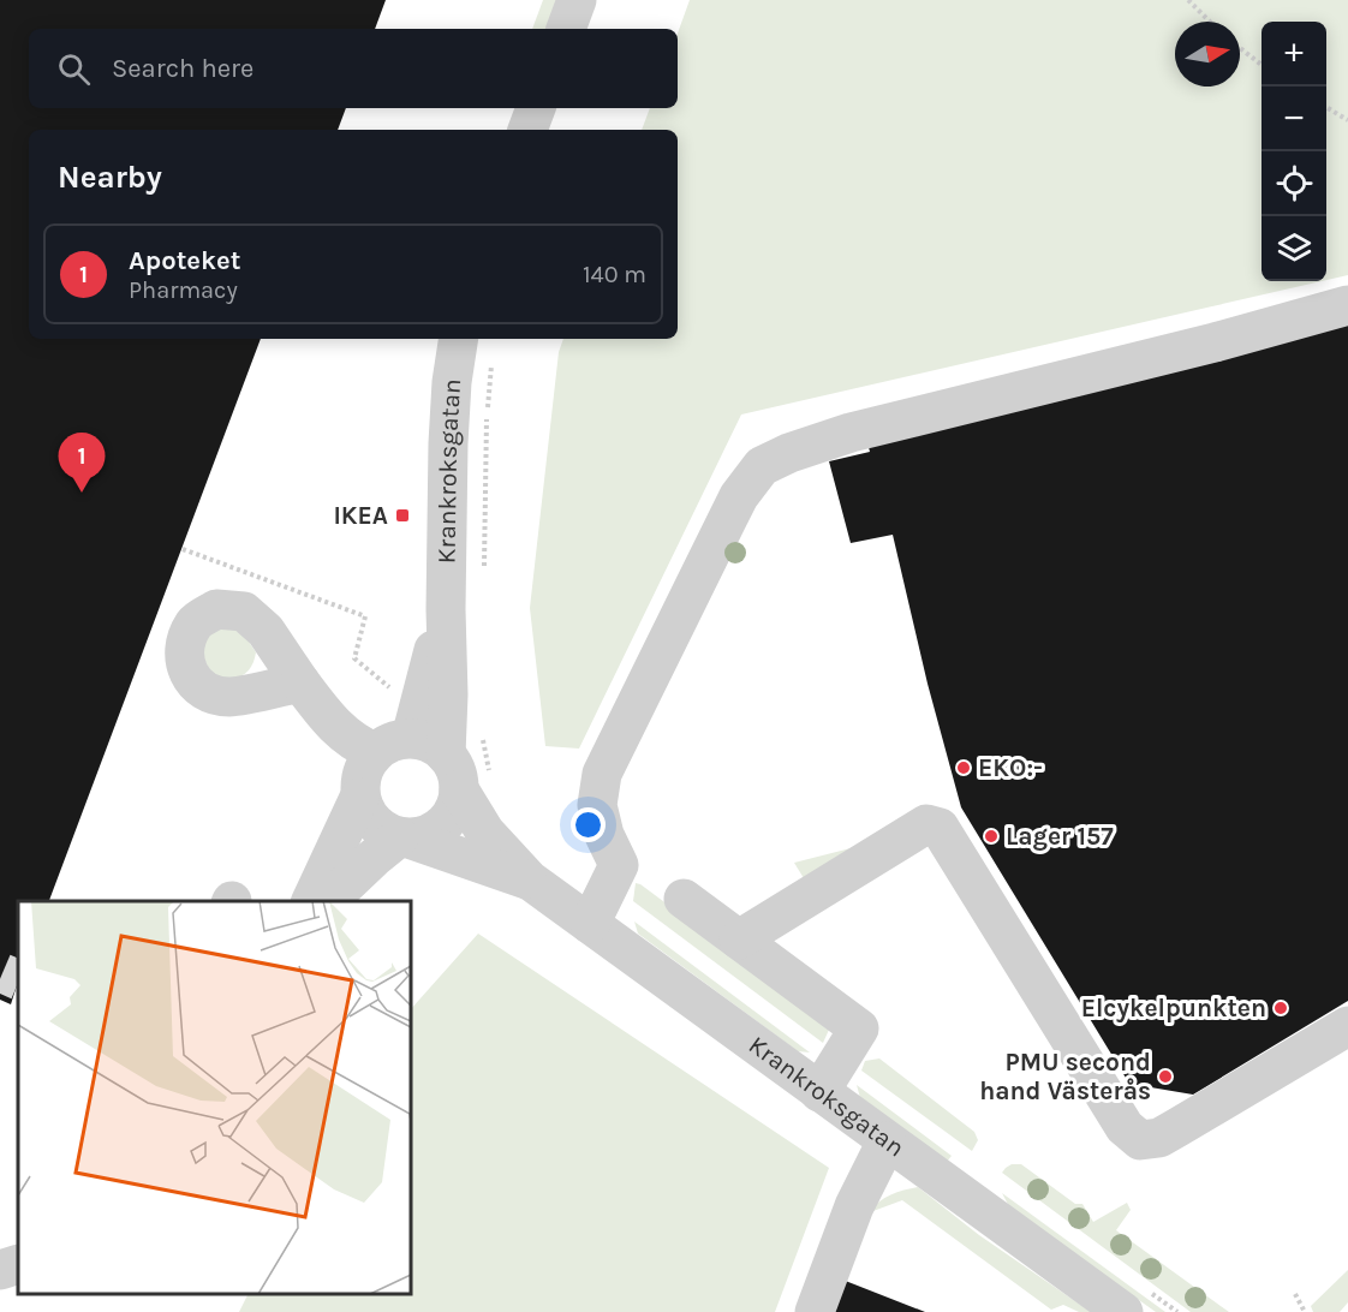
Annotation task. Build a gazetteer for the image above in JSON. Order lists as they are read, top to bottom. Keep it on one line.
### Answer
{"streets":{"street":["Krankroksgatan"]},"places":{"transit":["IKEA"],"other":["EKO:-","Lager 157","Elcykelpunkten","PMU second hand Västerås"]},"north":"right","page":{"map_buttons":["+","−"],"search":"Search here","heading":"Nearby","list":[{"mark":"1","name":"Apoteket","note":"Pharmacy","value":"140 m"}],"pins":"1"}}
